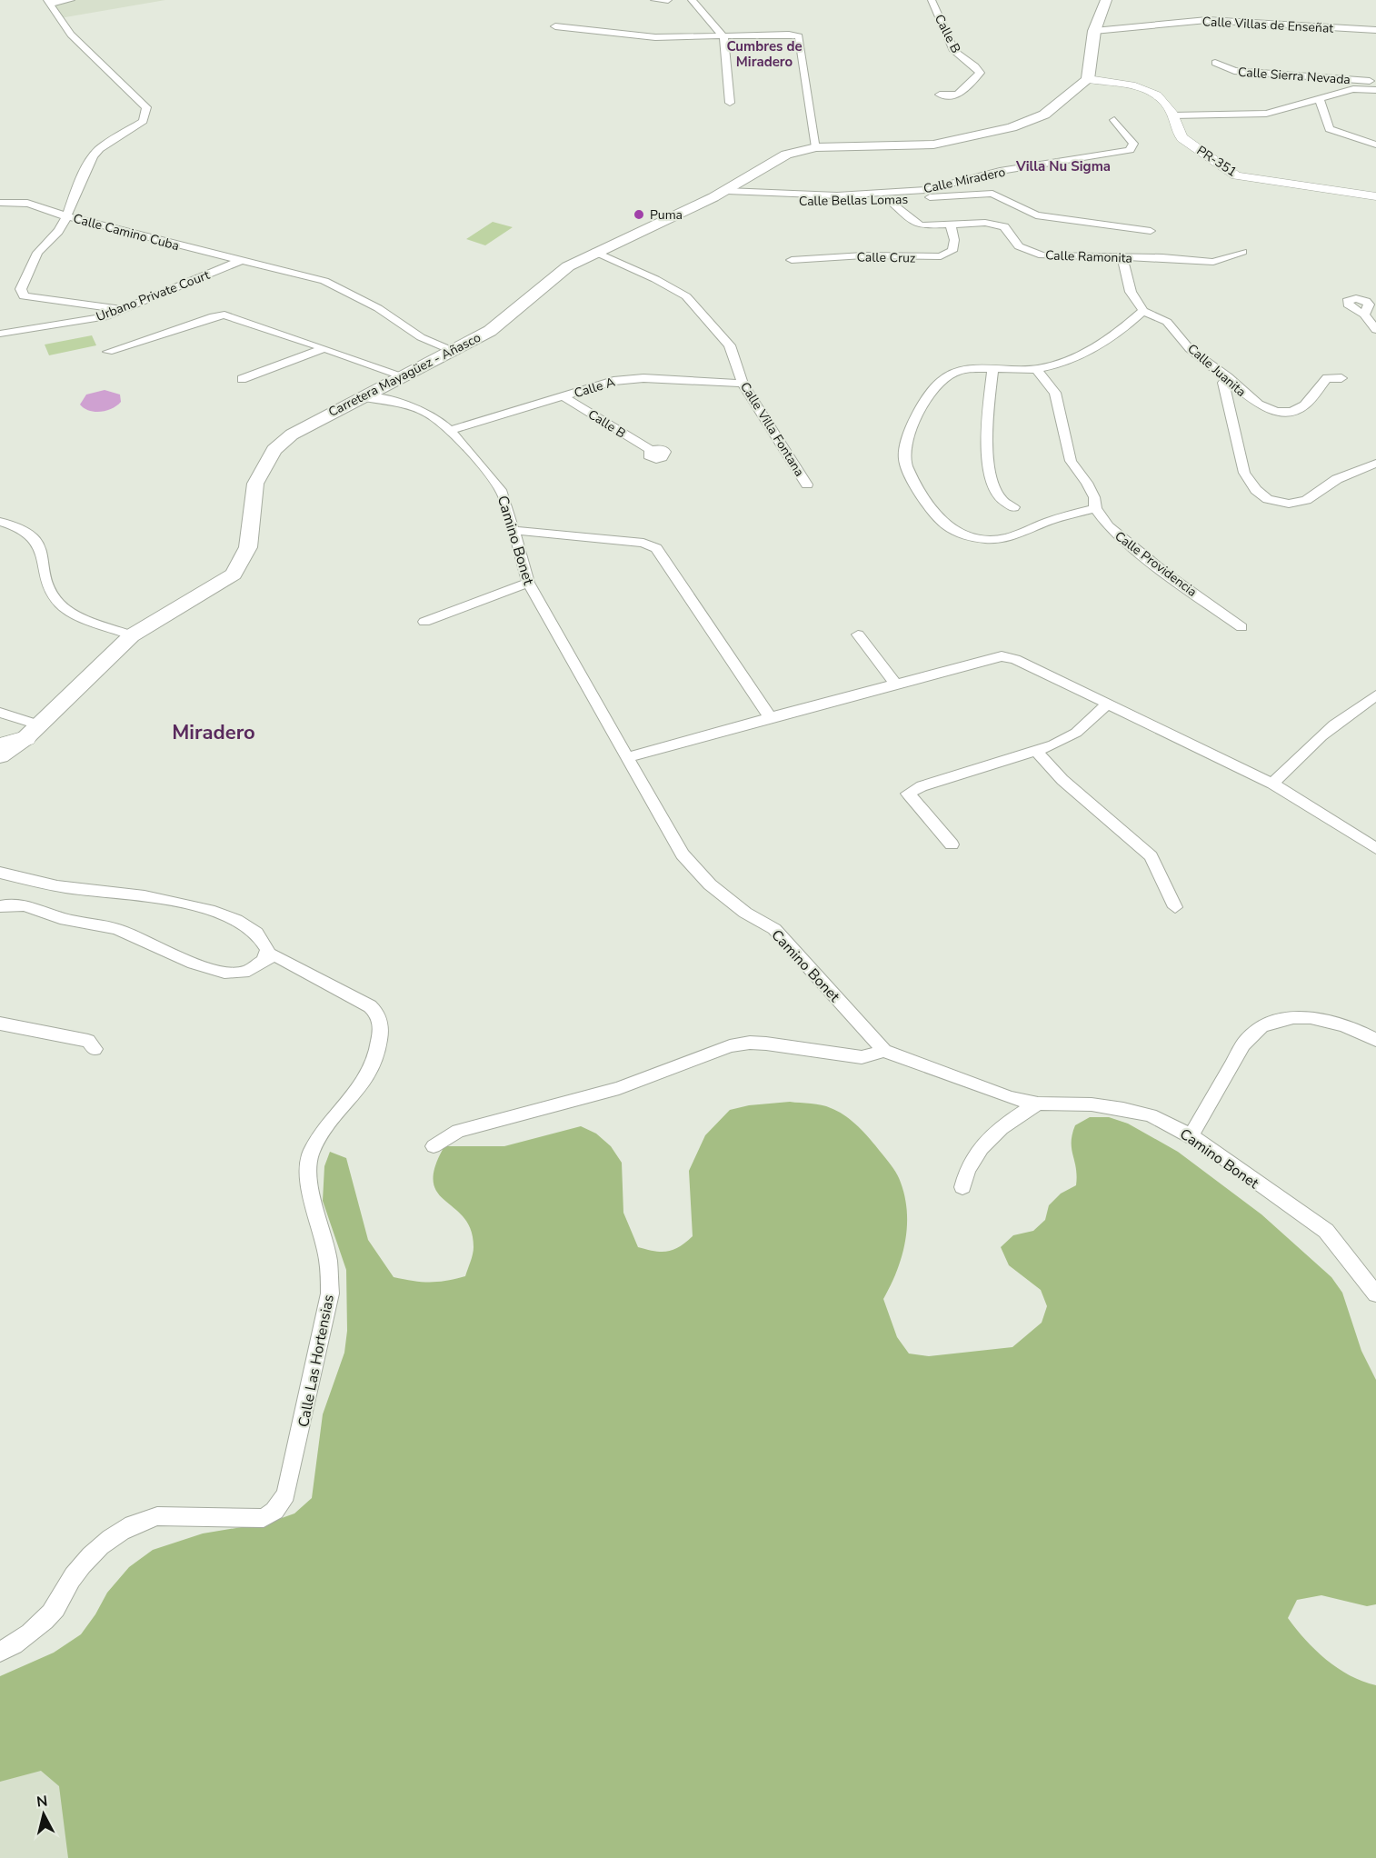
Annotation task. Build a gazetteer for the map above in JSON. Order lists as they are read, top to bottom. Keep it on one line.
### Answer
{"streets":{"main road":["Carretera Mayagüez - Añasco"],"street":["Calle Villas de Enseñat","Calle B","Calle Sierra Nevada","PR-351","Calle Miradero","Calle Bellas Lomas","Calle Camino Cuba","Calle Ramonita","Calle Cruz","Urbano Private Court","Calle Juanita","Calle A","Calle Villa Fontana","Camino Bonet","Calle Providencia","Calle Las Hortensias"]},"crossings":[["Calle B","Calle A"],["PR-351","Carretera Mayagüez - Añasco"],["Calle Miradero","Calle Bellas Lomas"],["Calle Miradero","Carretera Mayagüez - Añasco"],["Calle Bellas Lomas","Calle Ramonita"],["Calle Bellas Lomas","Carretera Mayagüez - Añasco"],["Calle Camino Cuba","Urbano Private Court"],["Calle Camino Cuba","Carretera Mayagüez - Añasco"],["Calle Ramonita","Calle Cruz"],["Carretera Mayagüez - Añasco","Calle Villa Fontana"],["Carretera Mayagüez - Añasco","Camino Bonet"],["Calle A","Calle Villa Fontana"],["Calle A","Camino Bonet"]],"districts":["Cumbres de Miradero","Villa Nu Sigma","Miradero"],"places":["Puma"],"north":"top"}
